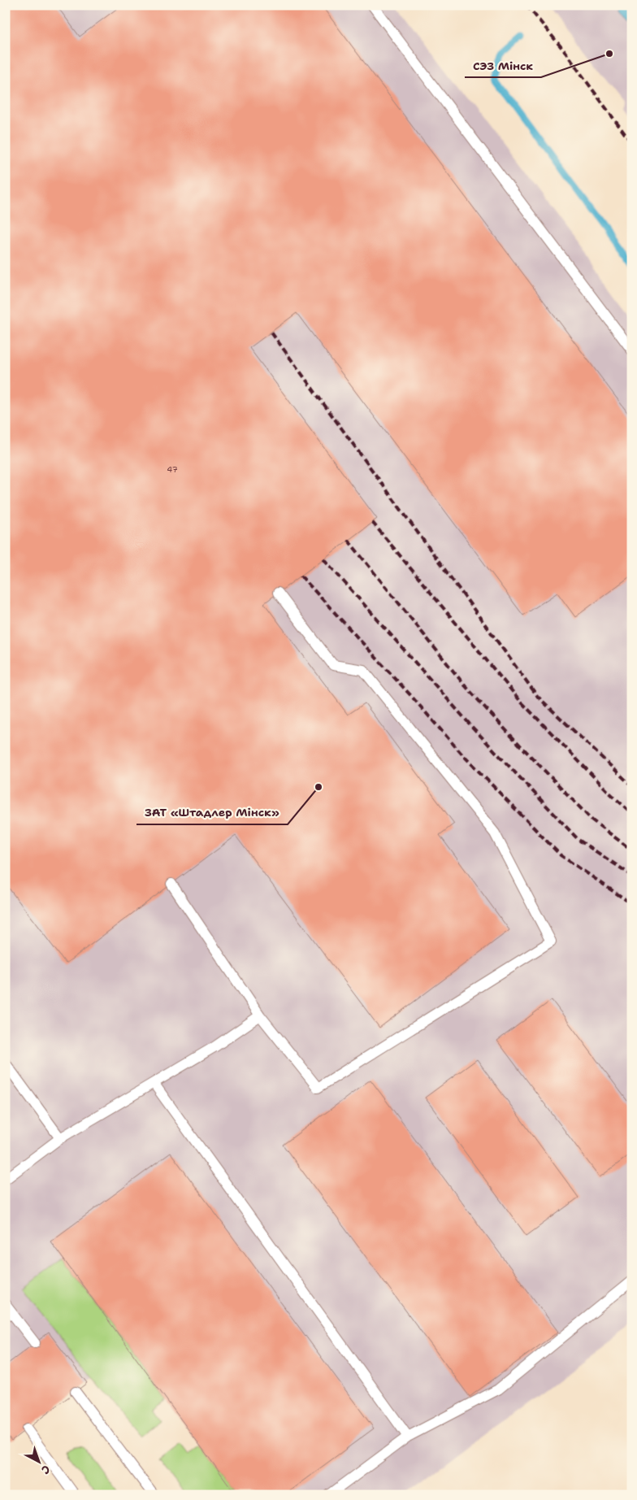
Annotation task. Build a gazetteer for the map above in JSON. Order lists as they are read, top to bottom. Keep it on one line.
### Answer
{"places":["СЭЗ Мінск","ЗАТ «Штадлер Мінск»"],"house_numbers":["47"],"north":"bottom right"}
